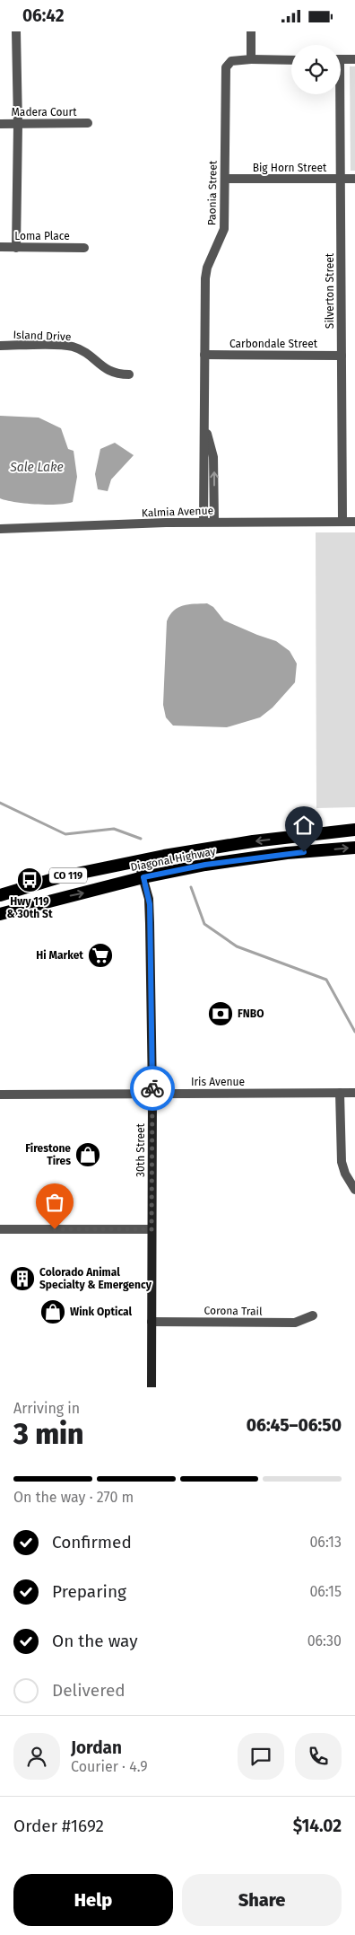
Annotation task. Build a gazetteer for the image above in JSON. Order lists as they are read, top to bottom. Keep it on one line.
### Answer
{"streets":{"highway":["Diagonal Highway","CO 119"],"main road":["30th Street"],"street":["Madera Court","Big Horn Street","Paonia Street","Loma Place","Silverton Street","Island Drive","Carbondale Street","Kalmia Avenue","Iris Avenue","Corona Trail"]},"crossings":[["Big Horn Street","Paonia Street"],["Big Horn Street","Silverton Street"],["Paonia Street","Carbondale Street"],["Paonia Street","Kalmia Avenue"],["Silverton Street","Carbondale Street"],["Silverton Street","Kalmia Avenue"],["Diagonal Highway","30th Street"],["Iris Avenue","30th Street"],["30th Street","Corona Trail"]],"water":["Sale Lake"],"places":{"bus stop":["Hwy 119 & 30th St"],"supermarket":["Hi Market"],"bank":["FNBO"],"shop":["Firestone Tires","Wink Optical"],"building":["Colorado Animal Specialty & Emergency"]},"page":{"status":"06:42","heading":["3 min","Arriving in","06:45–06:50"],"panel":["Jordan","Courier · 4.9","Order #1692","$14.02"],"bar":"On the way · 270 m","list":[["Confirmed","06:13"],["Preparing","06:15"],["On the way","06:30"],"Delivered"],"buttons":["Help","Share"]}}
